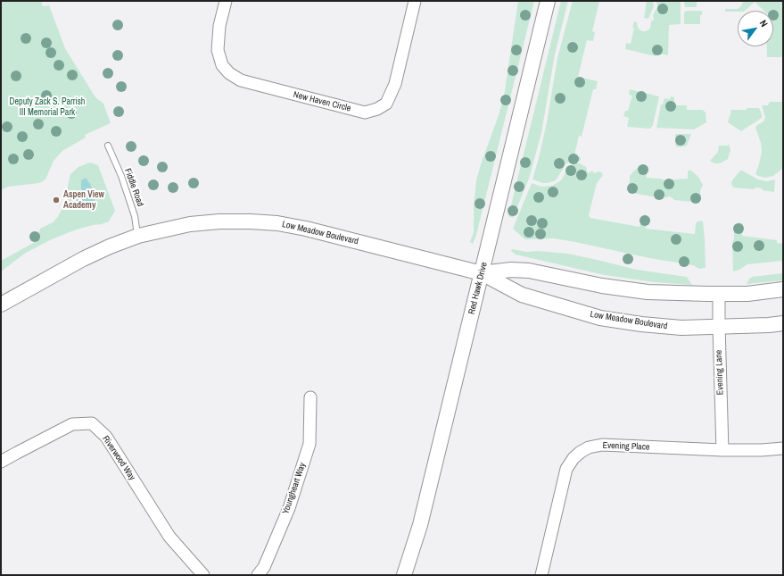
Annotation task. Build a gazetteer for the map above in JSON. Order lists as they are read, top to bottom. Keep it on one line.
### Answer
{"streets":{"street":["New Haven Circle","Low Meadow Boulevard","Red Hawk Drive","Evening Lane","Evening Place","Riverwood Way","Youngheart Way"],"lane":["Fiddle Road"]},"crossings":[["Fiddle Road","Low Meadow Boulevard"],["Low Meadow Boulevard","Red Hawk Drive"],["Low Meadow Boulevard","Evening Lane"],["Evening Lane","Evening Place"]],"parks":["Deputy Zack S. Parrish III Memorial Park"],"places":["Aspen View Academy"],"north":"top right"}
